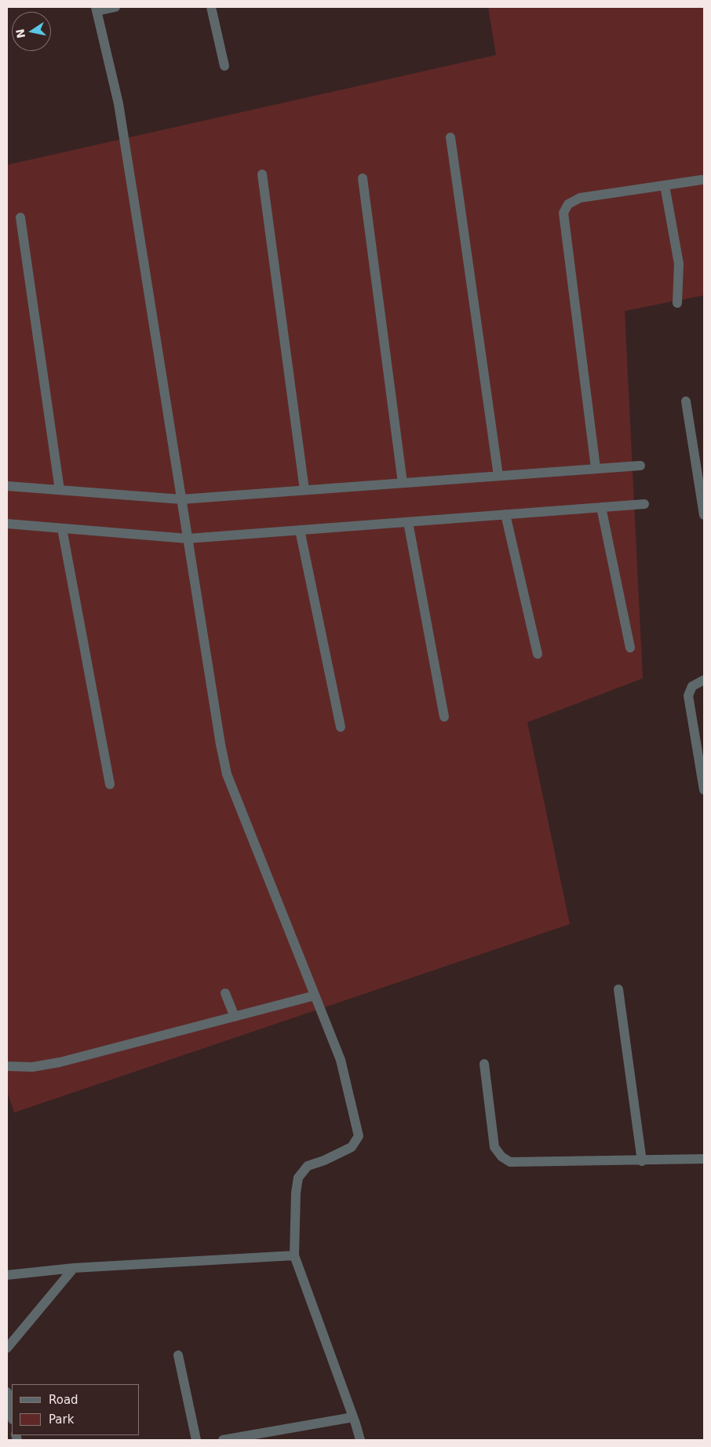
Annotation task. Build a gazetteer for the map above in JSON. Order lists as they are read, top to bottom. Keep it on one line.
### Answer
{"legend":["Road","Park"],"north":"left"}
